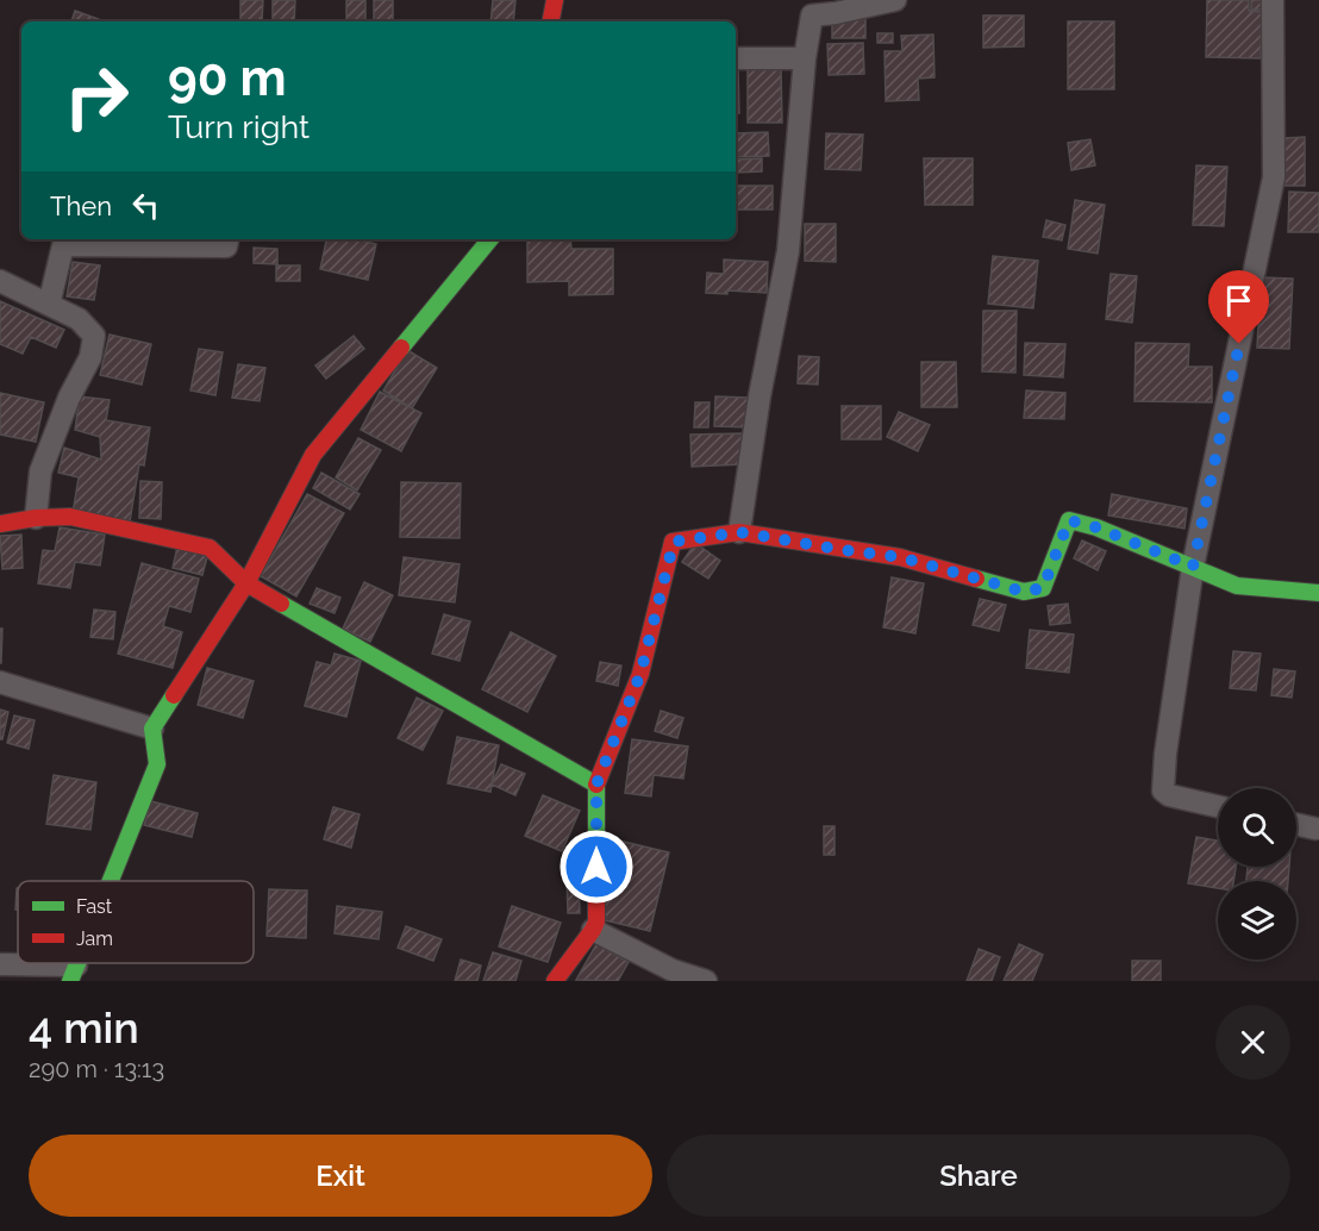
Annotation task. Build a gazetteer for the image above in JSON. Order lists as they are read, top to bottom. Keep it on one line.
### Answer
{"legend":["Fast","Jam"],"page":{"turn":["90 m","Turn right"],"then":"Then","heading":["4 min","290 m · 13:13"],"buttons":["Exit","Share"]}}
